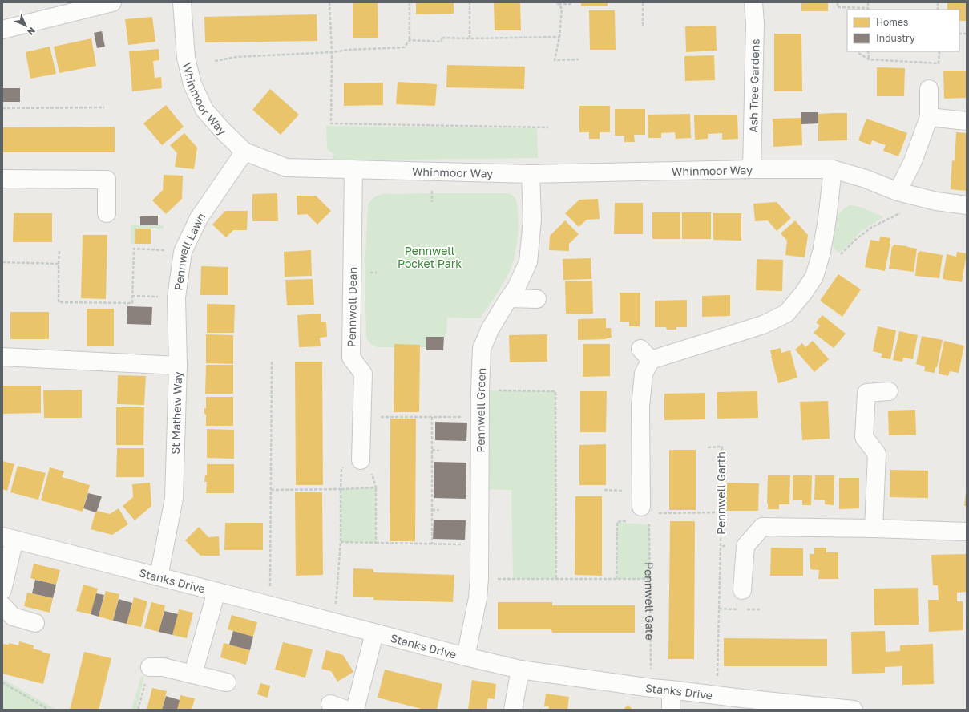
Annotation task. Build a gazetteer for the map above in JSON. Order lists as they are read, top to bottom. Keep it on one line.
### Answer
{"streets":{"street":["Ash Tree Gardens","Whinmoor Way","Pennwell Lawn","Pennwell Dean","Pennwell Green","St Mathew Way","Stanks Drive"],"path":["Pennwell Garth","Pennwell Gate"]},"crossings":[["Ash Tree Gardens","Whinmoor Way"],["Whinmoor Way","Pennwell Lawn"],["Whinmoor Way","Pennwell Dean"],["Whinmoor Way","Pennwell Green"],["Pennwell Lawn","St Mathew Way"],["Pennwell Green","Stanks Drive"],["St Mathew Way","Stanks Drive"],["Stanks Drive","Pennwell Gate"]],"parks":["Pennwell Pocket Park"],"legend":["Homes","Industry"],"north":"bottom right"}
